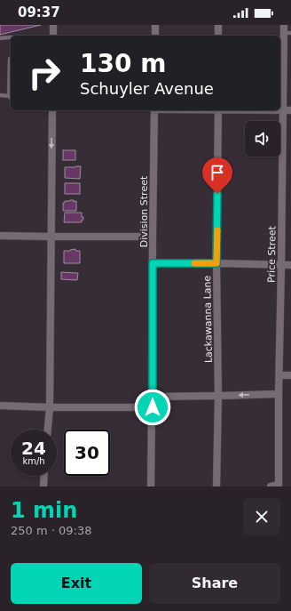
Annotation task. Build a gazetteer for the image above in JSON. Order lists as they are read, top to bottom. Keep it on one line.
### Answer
{"streets":{"street":["Division Street","Price Street","Lackawanna Lane"]},"page":{"status":"09:37","turn":["130 m","Schuyler Avenue"],"speed":"24 km/h","limit":"30","heading":["1 min","250 m · 09:38"],"buttons":["Exit","Share"]}}
